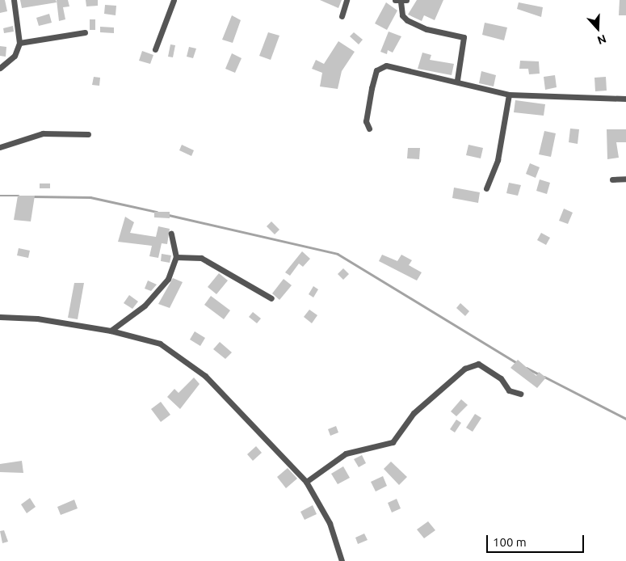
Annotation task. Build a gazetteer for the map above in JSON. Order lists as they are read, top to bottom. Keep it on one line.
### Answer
{"scale_bar":"100 m","north":"bottom"}
